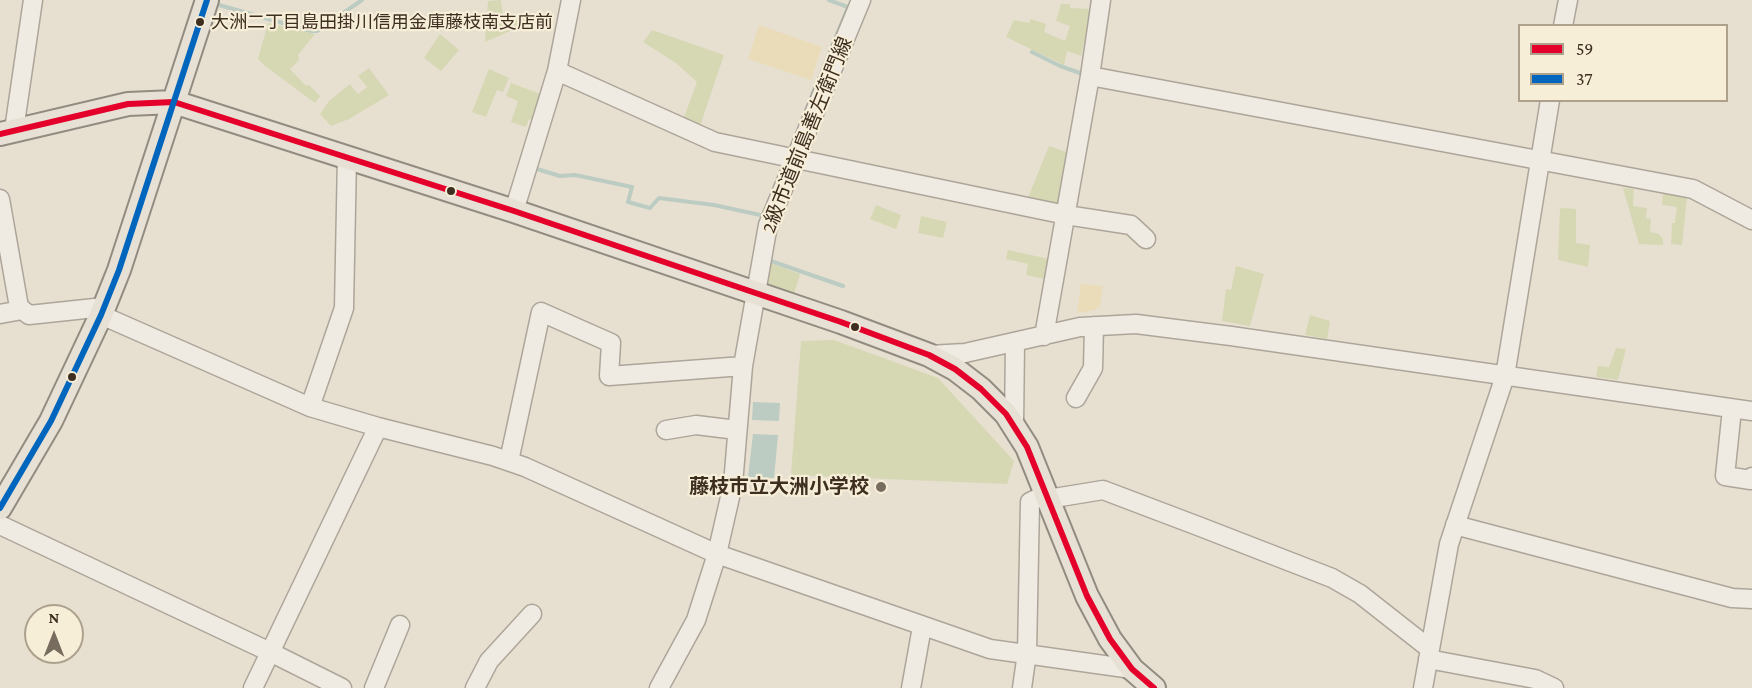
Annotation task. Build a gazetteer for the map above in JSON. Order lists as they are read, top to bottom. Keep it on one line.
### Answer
{"streets":{"street":["2級市道前島善左衛門線"]},"places":["大洲二丁目島田掛川信用金庫藤枝南支店前","藤枝市立大洲小学校"],"lines":["transit line 37","transit line 59"],"legend":["59","37"],"north":"top"}
